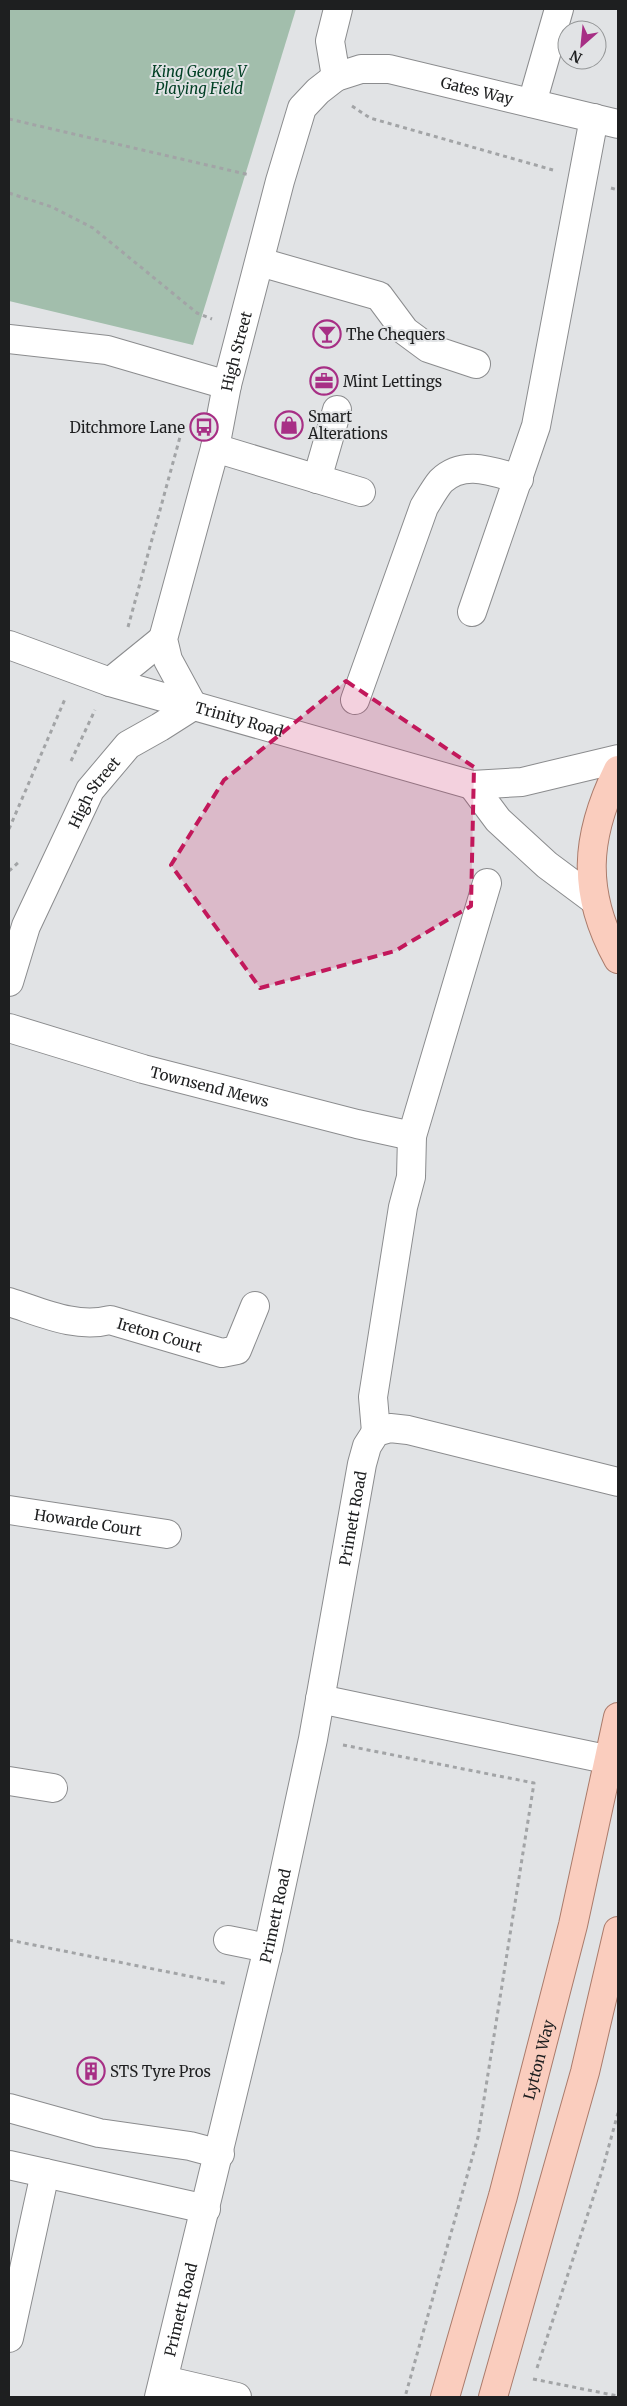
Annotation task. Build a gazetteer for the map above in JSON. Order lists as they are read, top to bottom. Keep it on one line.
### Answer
{"streets":{"main road":["Lytton Way"],"street":["Gates Way","High Street","Trinity Road","Townsend Mews","Ireton Court","Primett Road","Howarde Court"]},"crossings":[["Gates Way","High Street"],["High Street","Trinity Road"]],"parks":["King George V Playing Field"],"places":{"bar":["The Chequers"],"office":["Mint Lettings"],"shop":["Smart Alterations"],"bus stop":["Ditchmore Lane"],"building":["STS Tyre Pros"]},"north":"bottom left"}
